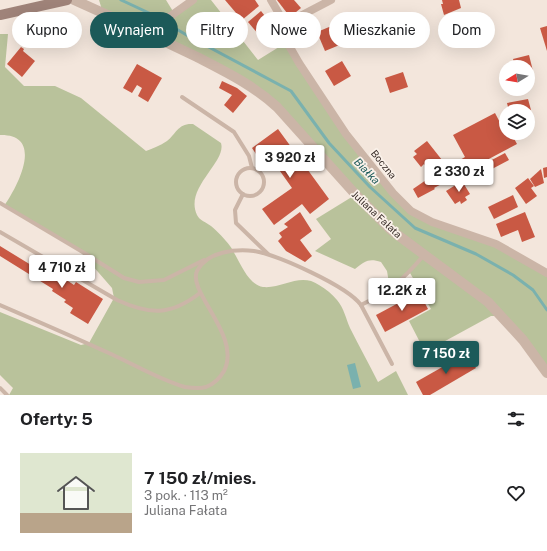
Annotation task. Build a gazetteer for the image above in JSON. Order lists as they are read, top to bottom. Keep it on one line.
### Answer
{"streets":{"street":["Boczna","Juliana Fałata"]},"water":["Białka"],"north":"left","page":{"chip":["Kupno","Wynajem","Filtry","Nowe","Mieszkanie","Dom"],"price":["3 920 zł","2 330 zł","4 710 zł","12.2K zł","7 150 zł"],"heading":"Oferty: 5","list":[{"name":"7 150 zł/mies.","note":"3 pok. · 113 m² · Juliana Fałata"}]}}
